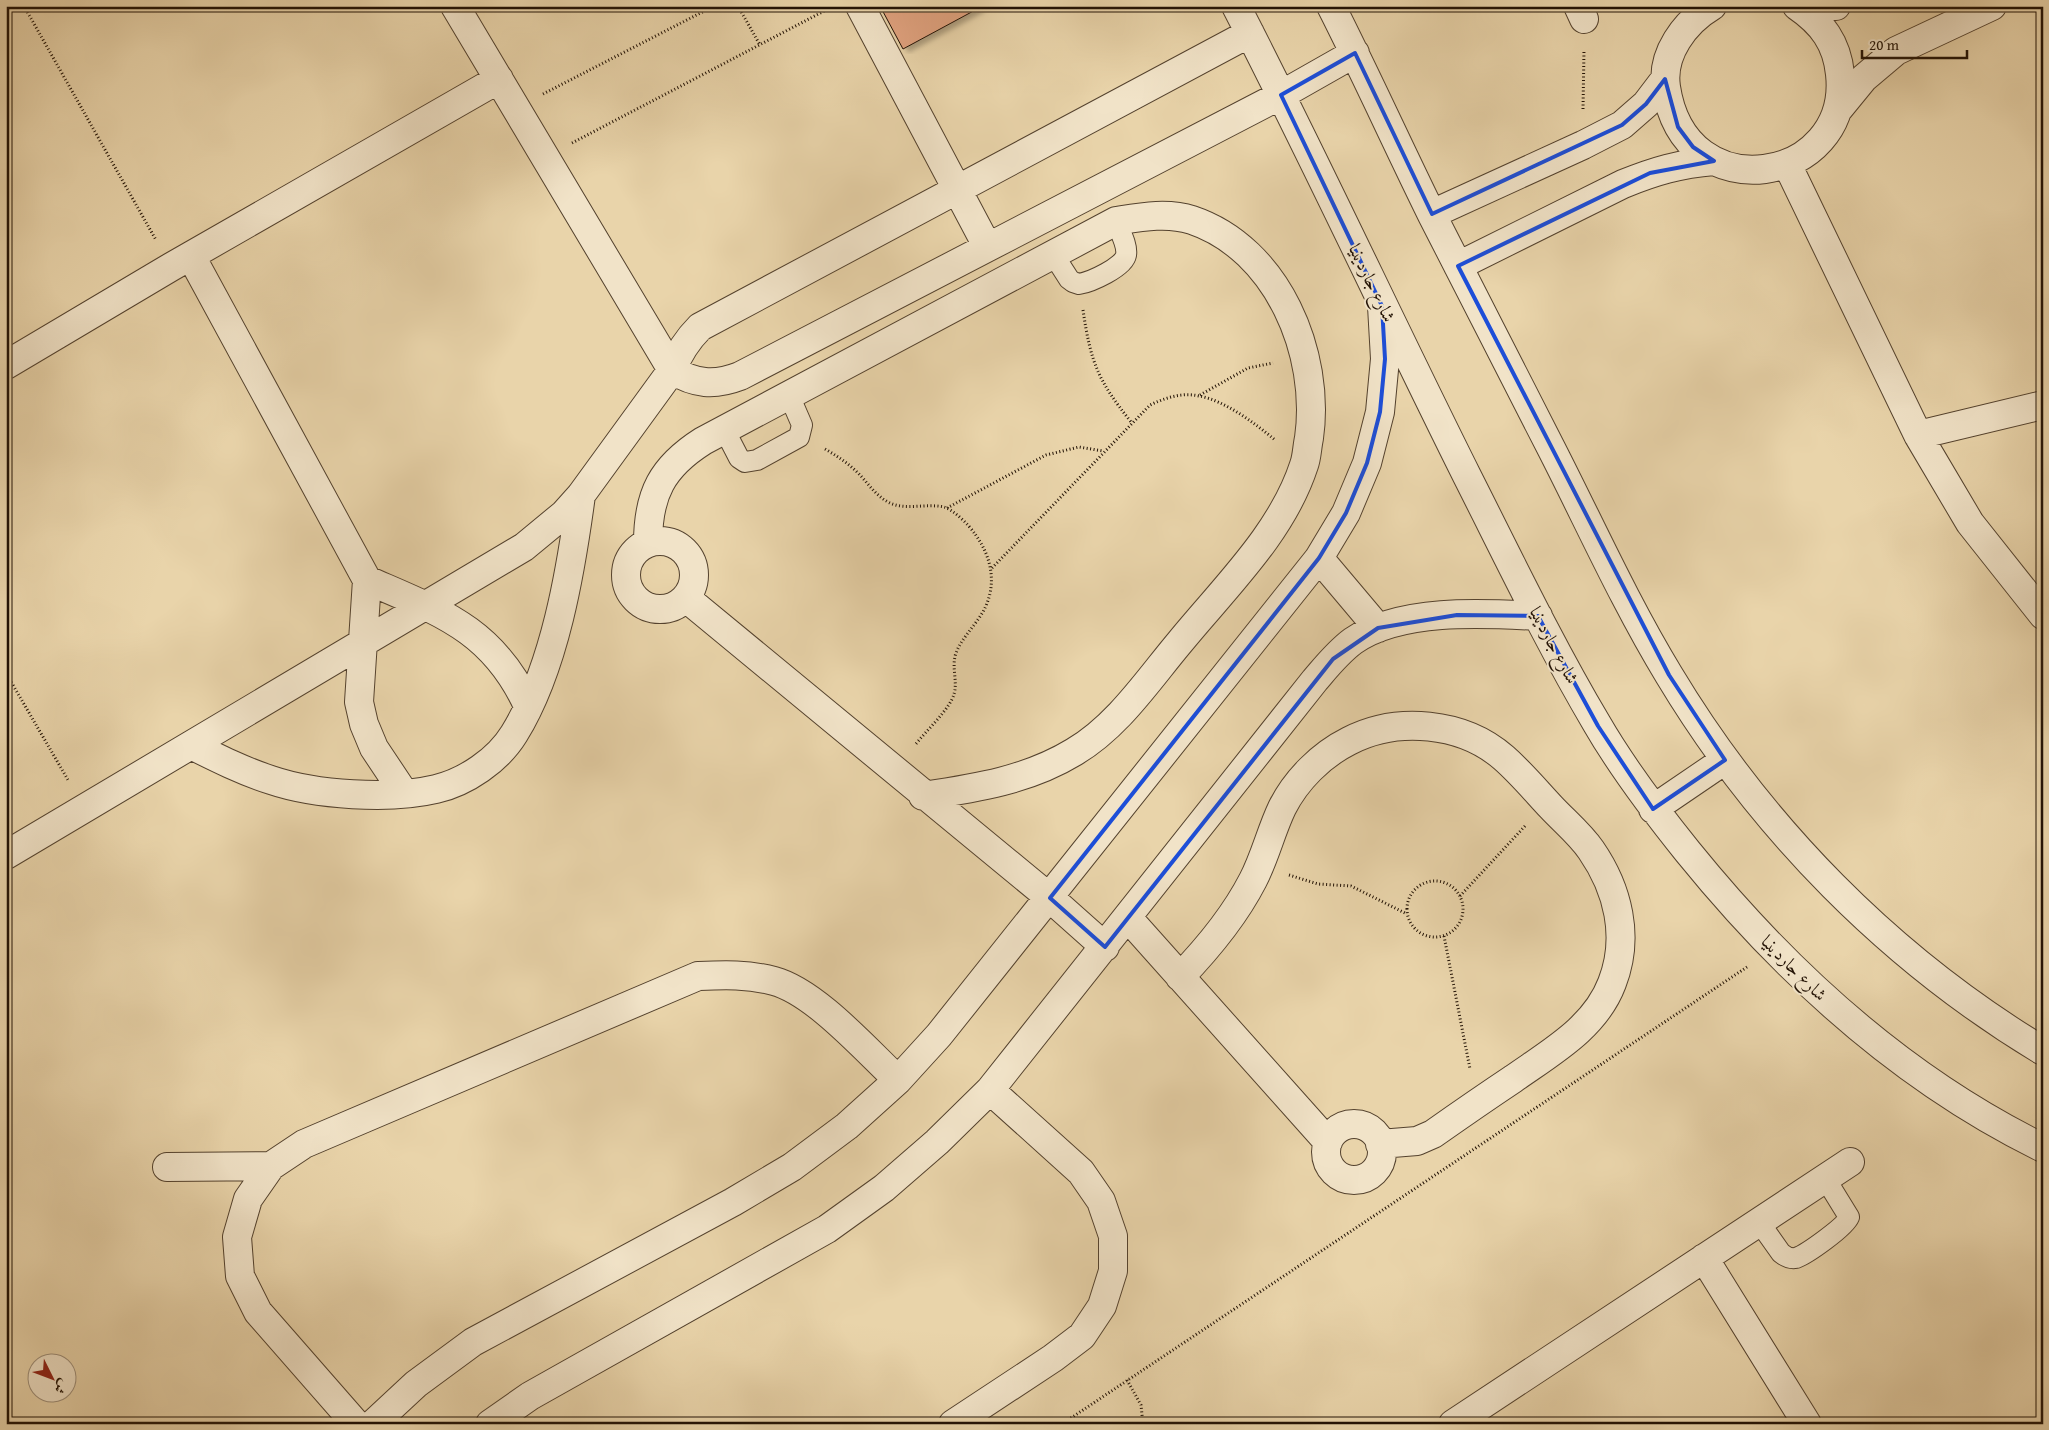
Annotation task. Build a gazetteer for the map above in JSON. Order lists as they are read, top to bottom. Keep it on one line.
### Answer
{"streets":{"street":["شارع جاردينيا"]},"scale_bar":"20 m","north":"bottom right"}
